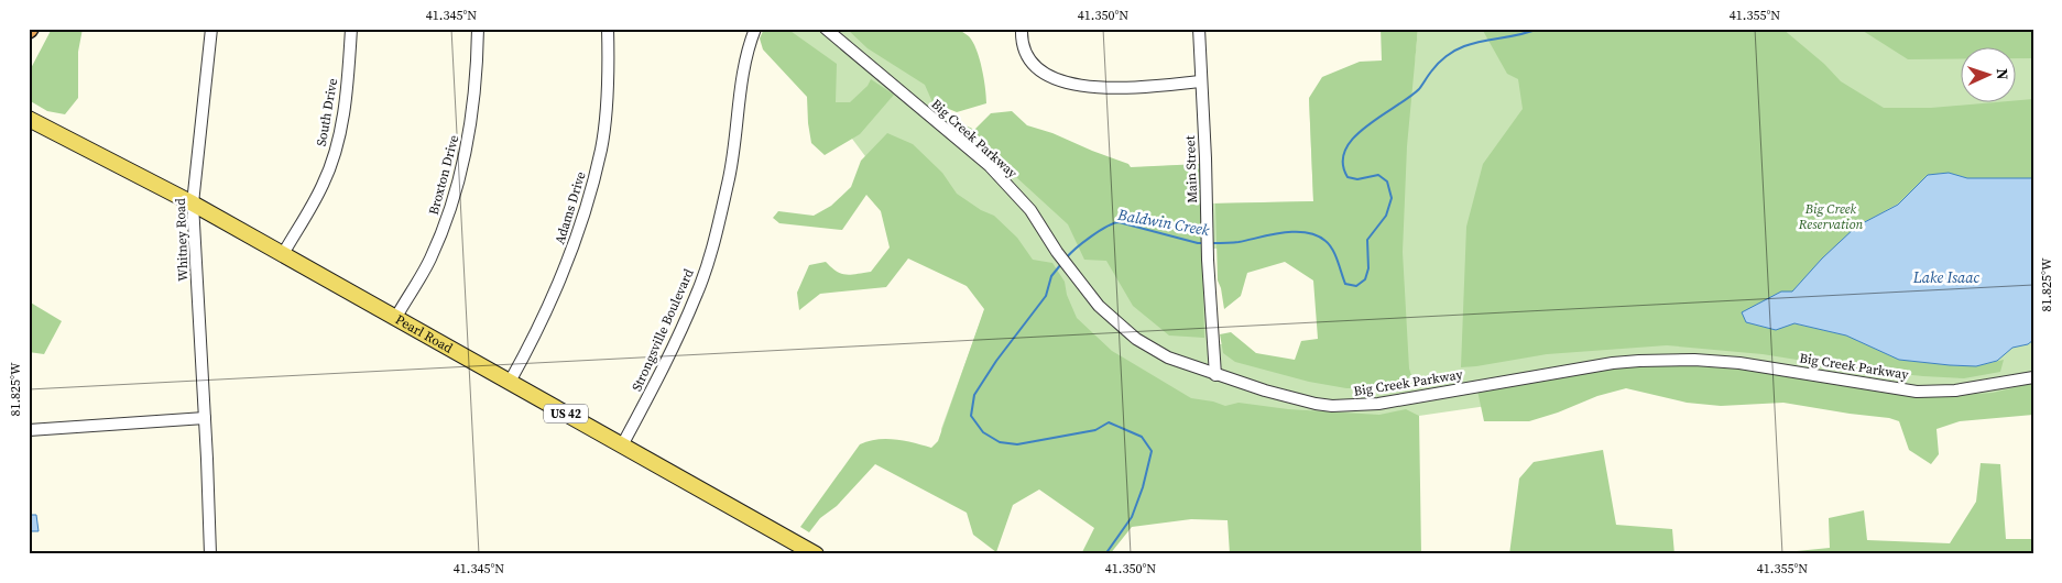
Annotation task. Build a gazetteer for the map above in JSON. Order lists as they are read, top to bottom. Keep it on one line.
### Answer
{"streets":{"main road":["Pearl Road","US 42"],"street":["South Drive","Big Creek Parkway","Main Street","Broxton Drive","Adams Drive","Whitney Road","Strongsville Boulevard"]},"crossings":[["South Drive","Pearl Road"],["Big Creek Parkway","Main Street"],["Broxton Drive","Pearl Road"],["Adams Drive","Pearl Road"],["Whitney Road","Pearl Road"],["Strongsville Boulevard","Pearl Road"]],"water":["Baldwin Creek","Lake Isaac"],"parks":["Big Creek Reservation"],"north":"right","coordinates":["41.345°N","41.350°N","41.355°N","81.825°W"]}
